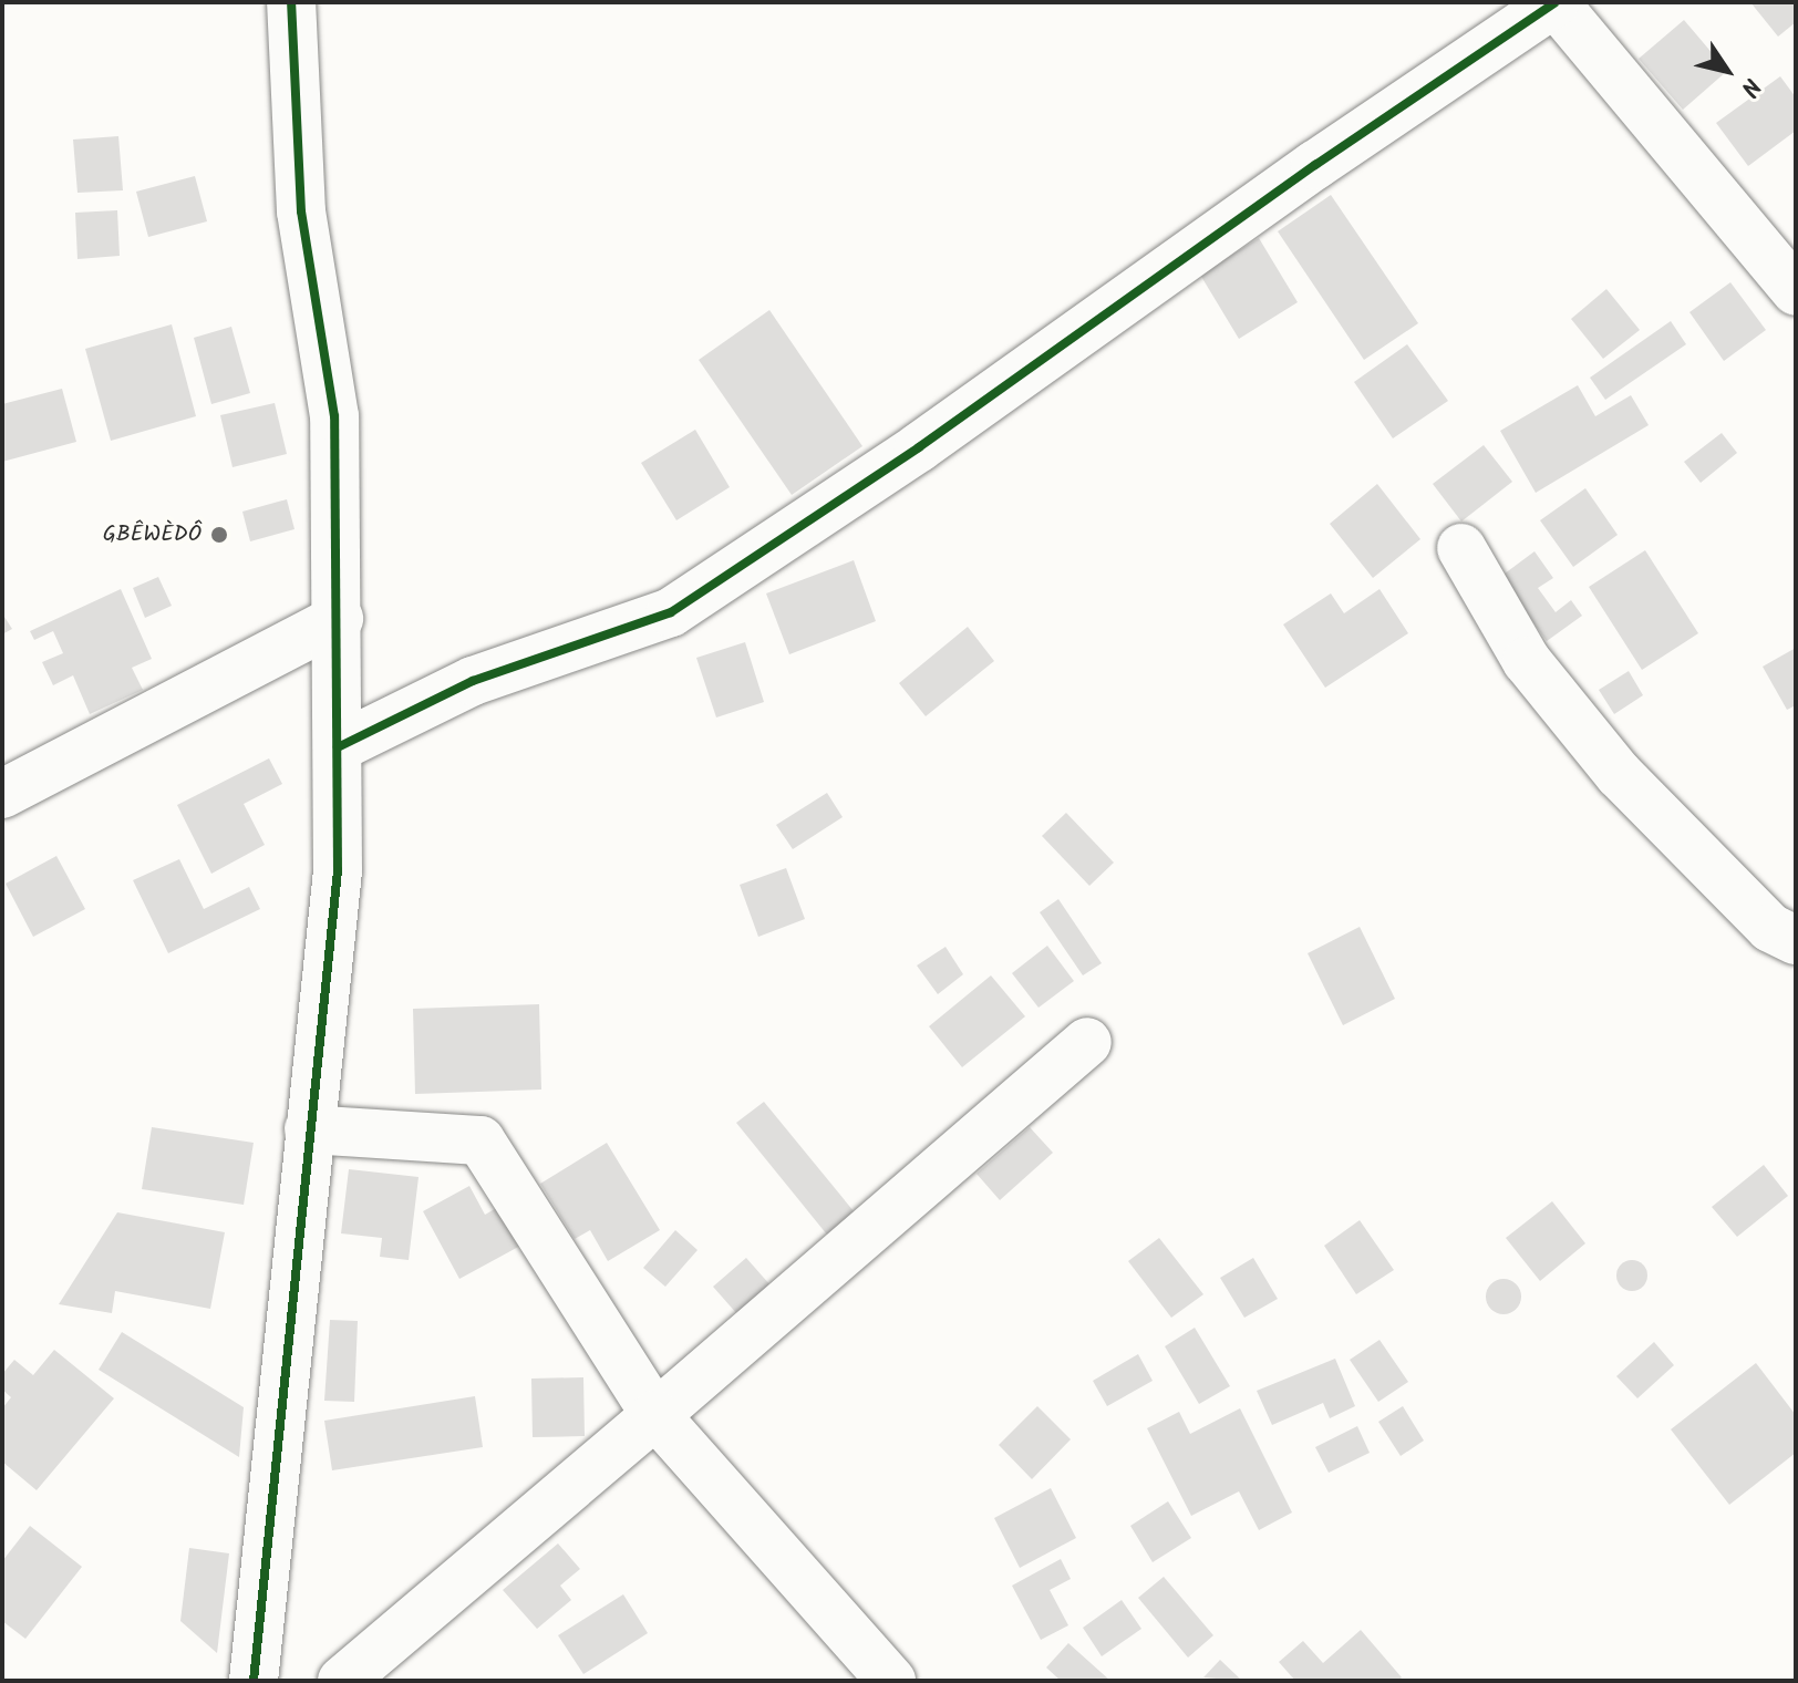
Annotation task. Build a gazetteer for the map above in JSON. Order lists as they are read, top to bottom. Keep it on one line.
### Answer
{"places":["GBÊWÈDÔ"],"north":"bottom right"}
